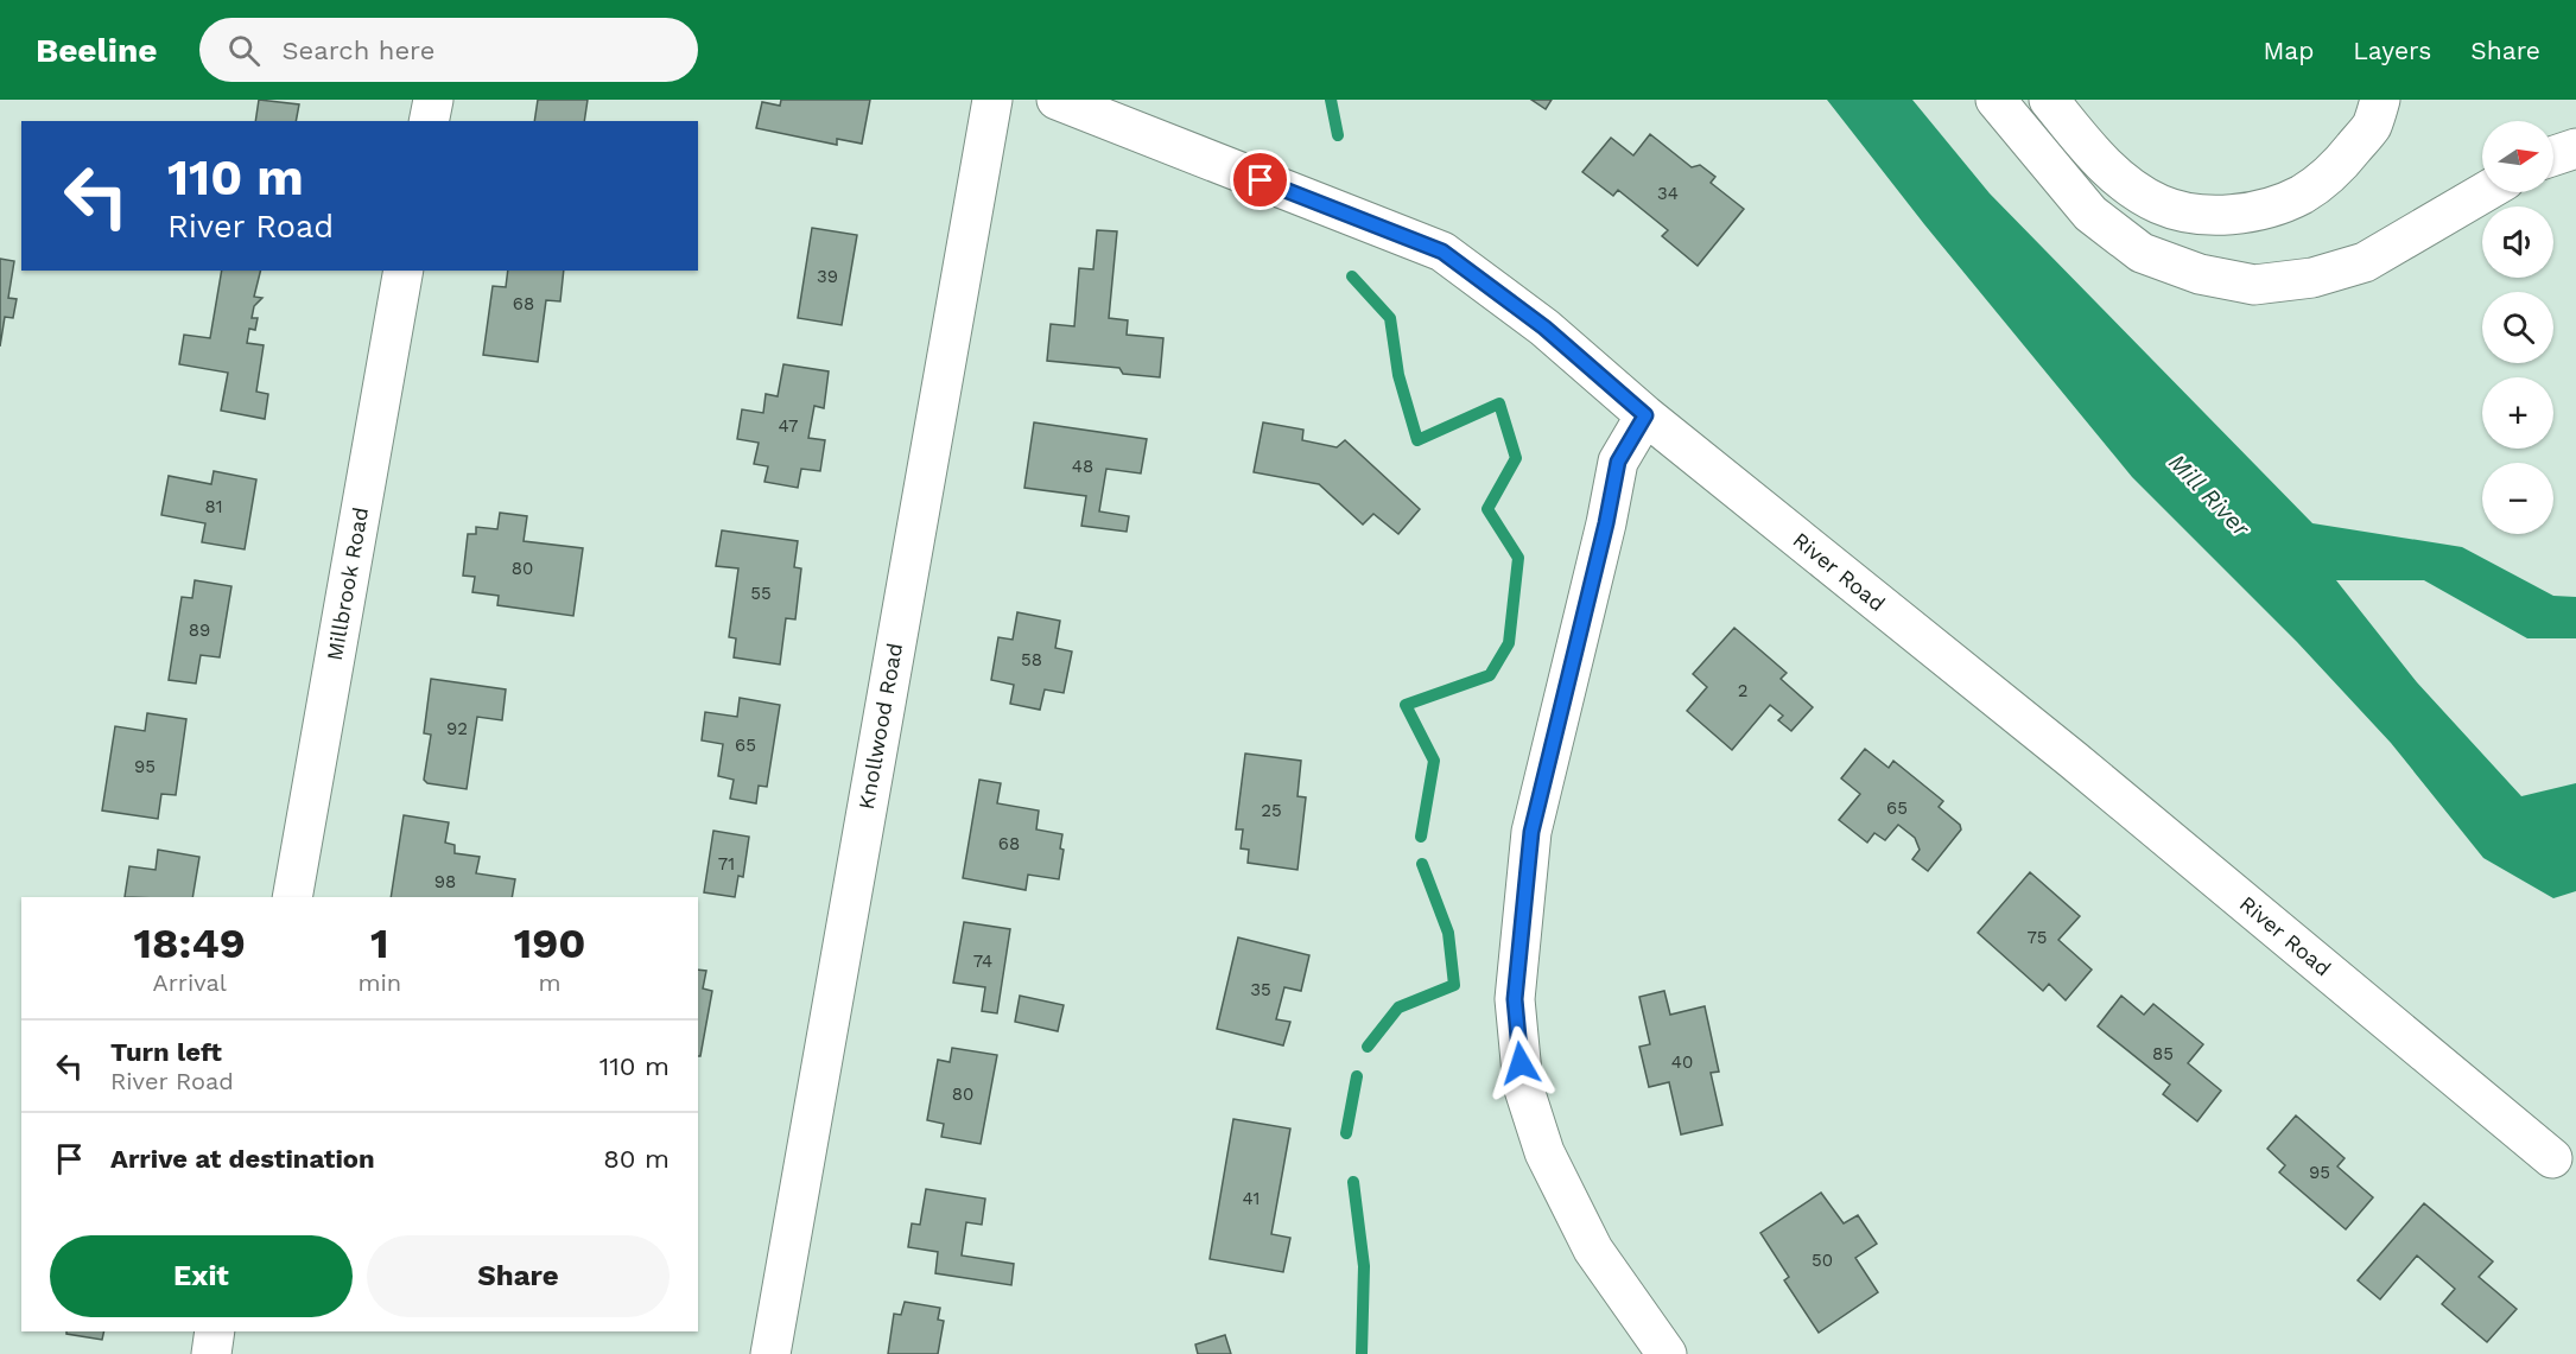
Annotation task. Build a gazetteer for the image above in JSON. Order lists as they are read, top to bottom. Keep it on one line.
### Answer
{"streets":{"main road":["River Road","Millbrook Road","Knollwood Road"]},"water":["Mill River"],"house_numbers":["34","39","68","47","48","81","80","55","89","58","2","92","65","95","65","25","68","71","98","75","74","35","85","40","80","95","41","50"],"north":"right","page":{"header":"Beeline","search":"Search here","nav":["Map","Layers","Share"],"map_buttons":["+","−"],"turn":["110 m","River Road"],"eta":["18:49","Arrival","1","min","190","m"],"list":[{"name":"Turn left","note":"River Road","value":"110 m"},{"name":"Arrive at destination","value":"80 m"}],"buttons":["Exit","Share"]}}
